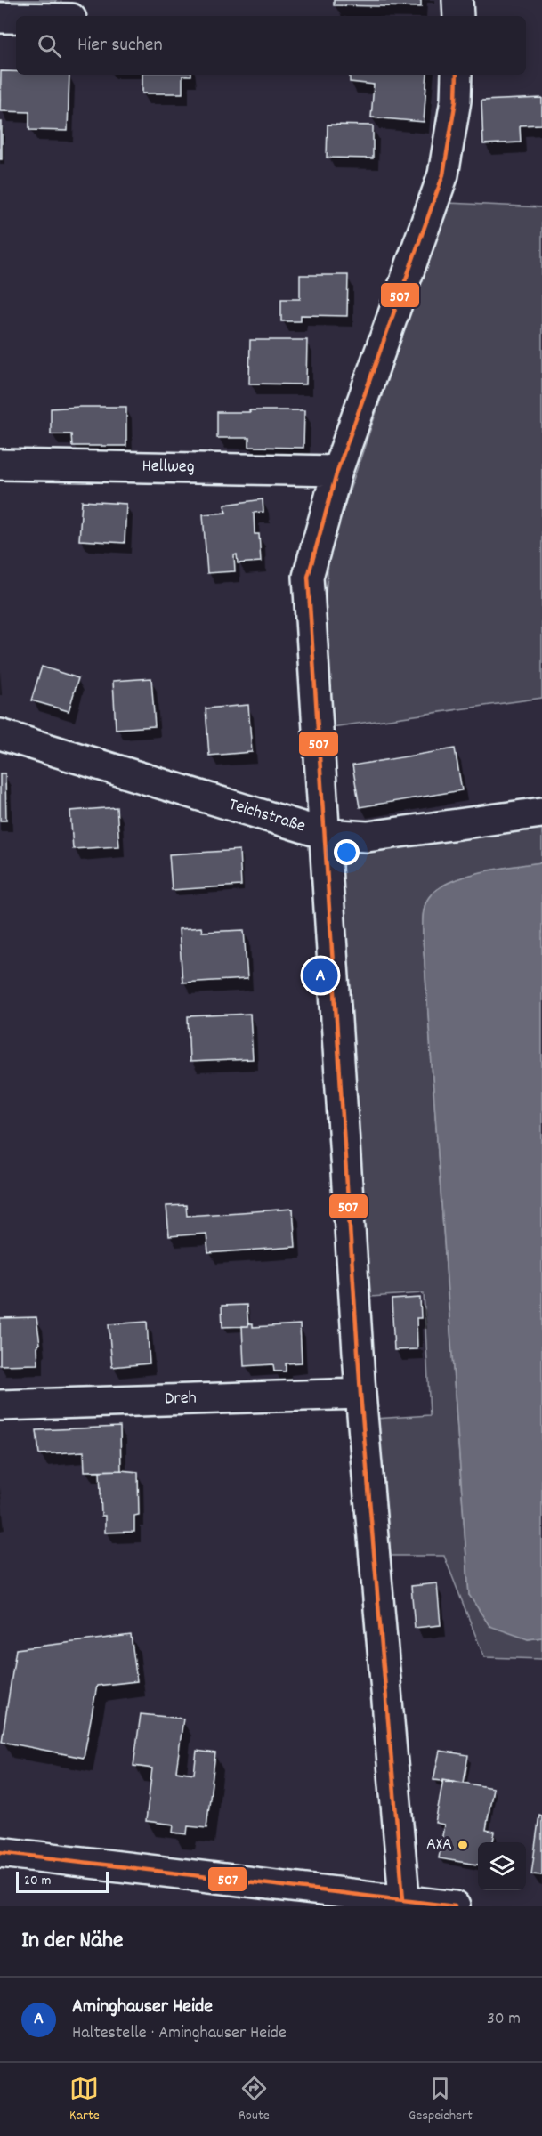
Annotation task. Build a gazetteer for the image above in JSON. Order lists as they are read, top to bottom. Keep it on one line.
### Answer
{"streets":{"street":["Hellweg","Teichstraße","Dreh"]},"places":["AXA"],"lines":["transit line 507"],"scale_bar":"20 m","page":{"search":"Hier suchen","pins":"A","scale":"20 m","heading":"In der Nähe","list":[{"mark":"A","name":"Aminghauser Heide","note":"Haltestelle · Aminghauser Heide","value":"30 m"}],"nav":["Karte","Route","Gespeichert"]}}
